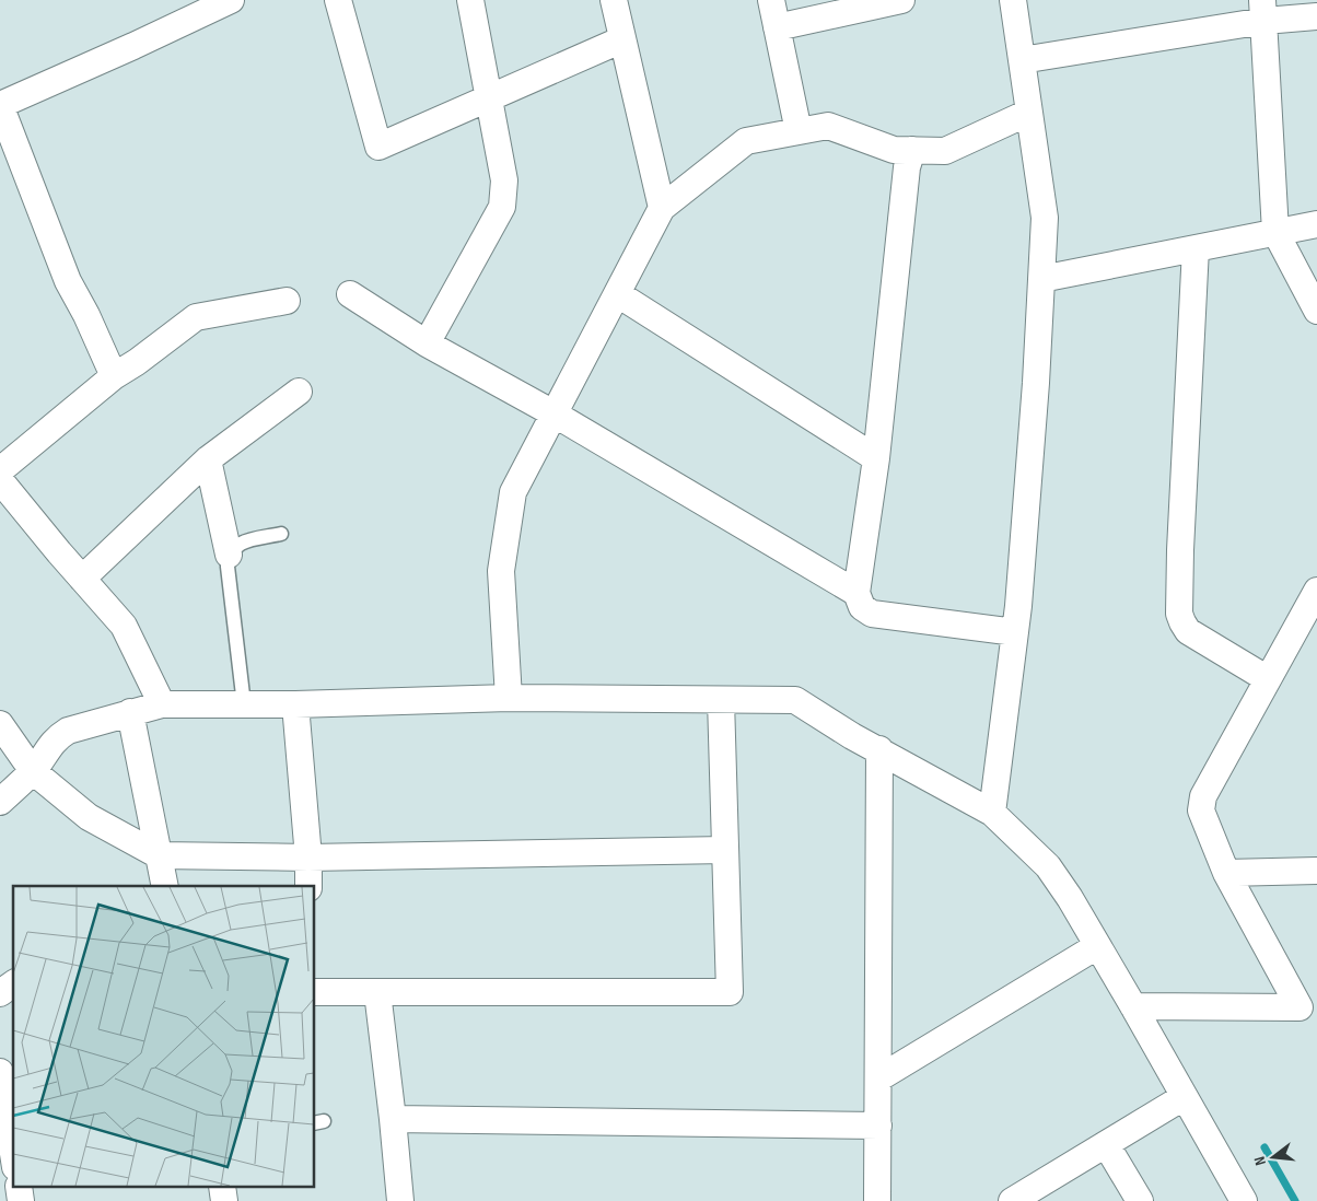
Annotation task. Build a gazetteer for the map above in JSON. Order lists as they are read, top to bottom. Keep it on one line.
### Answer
{"north":"left"}
